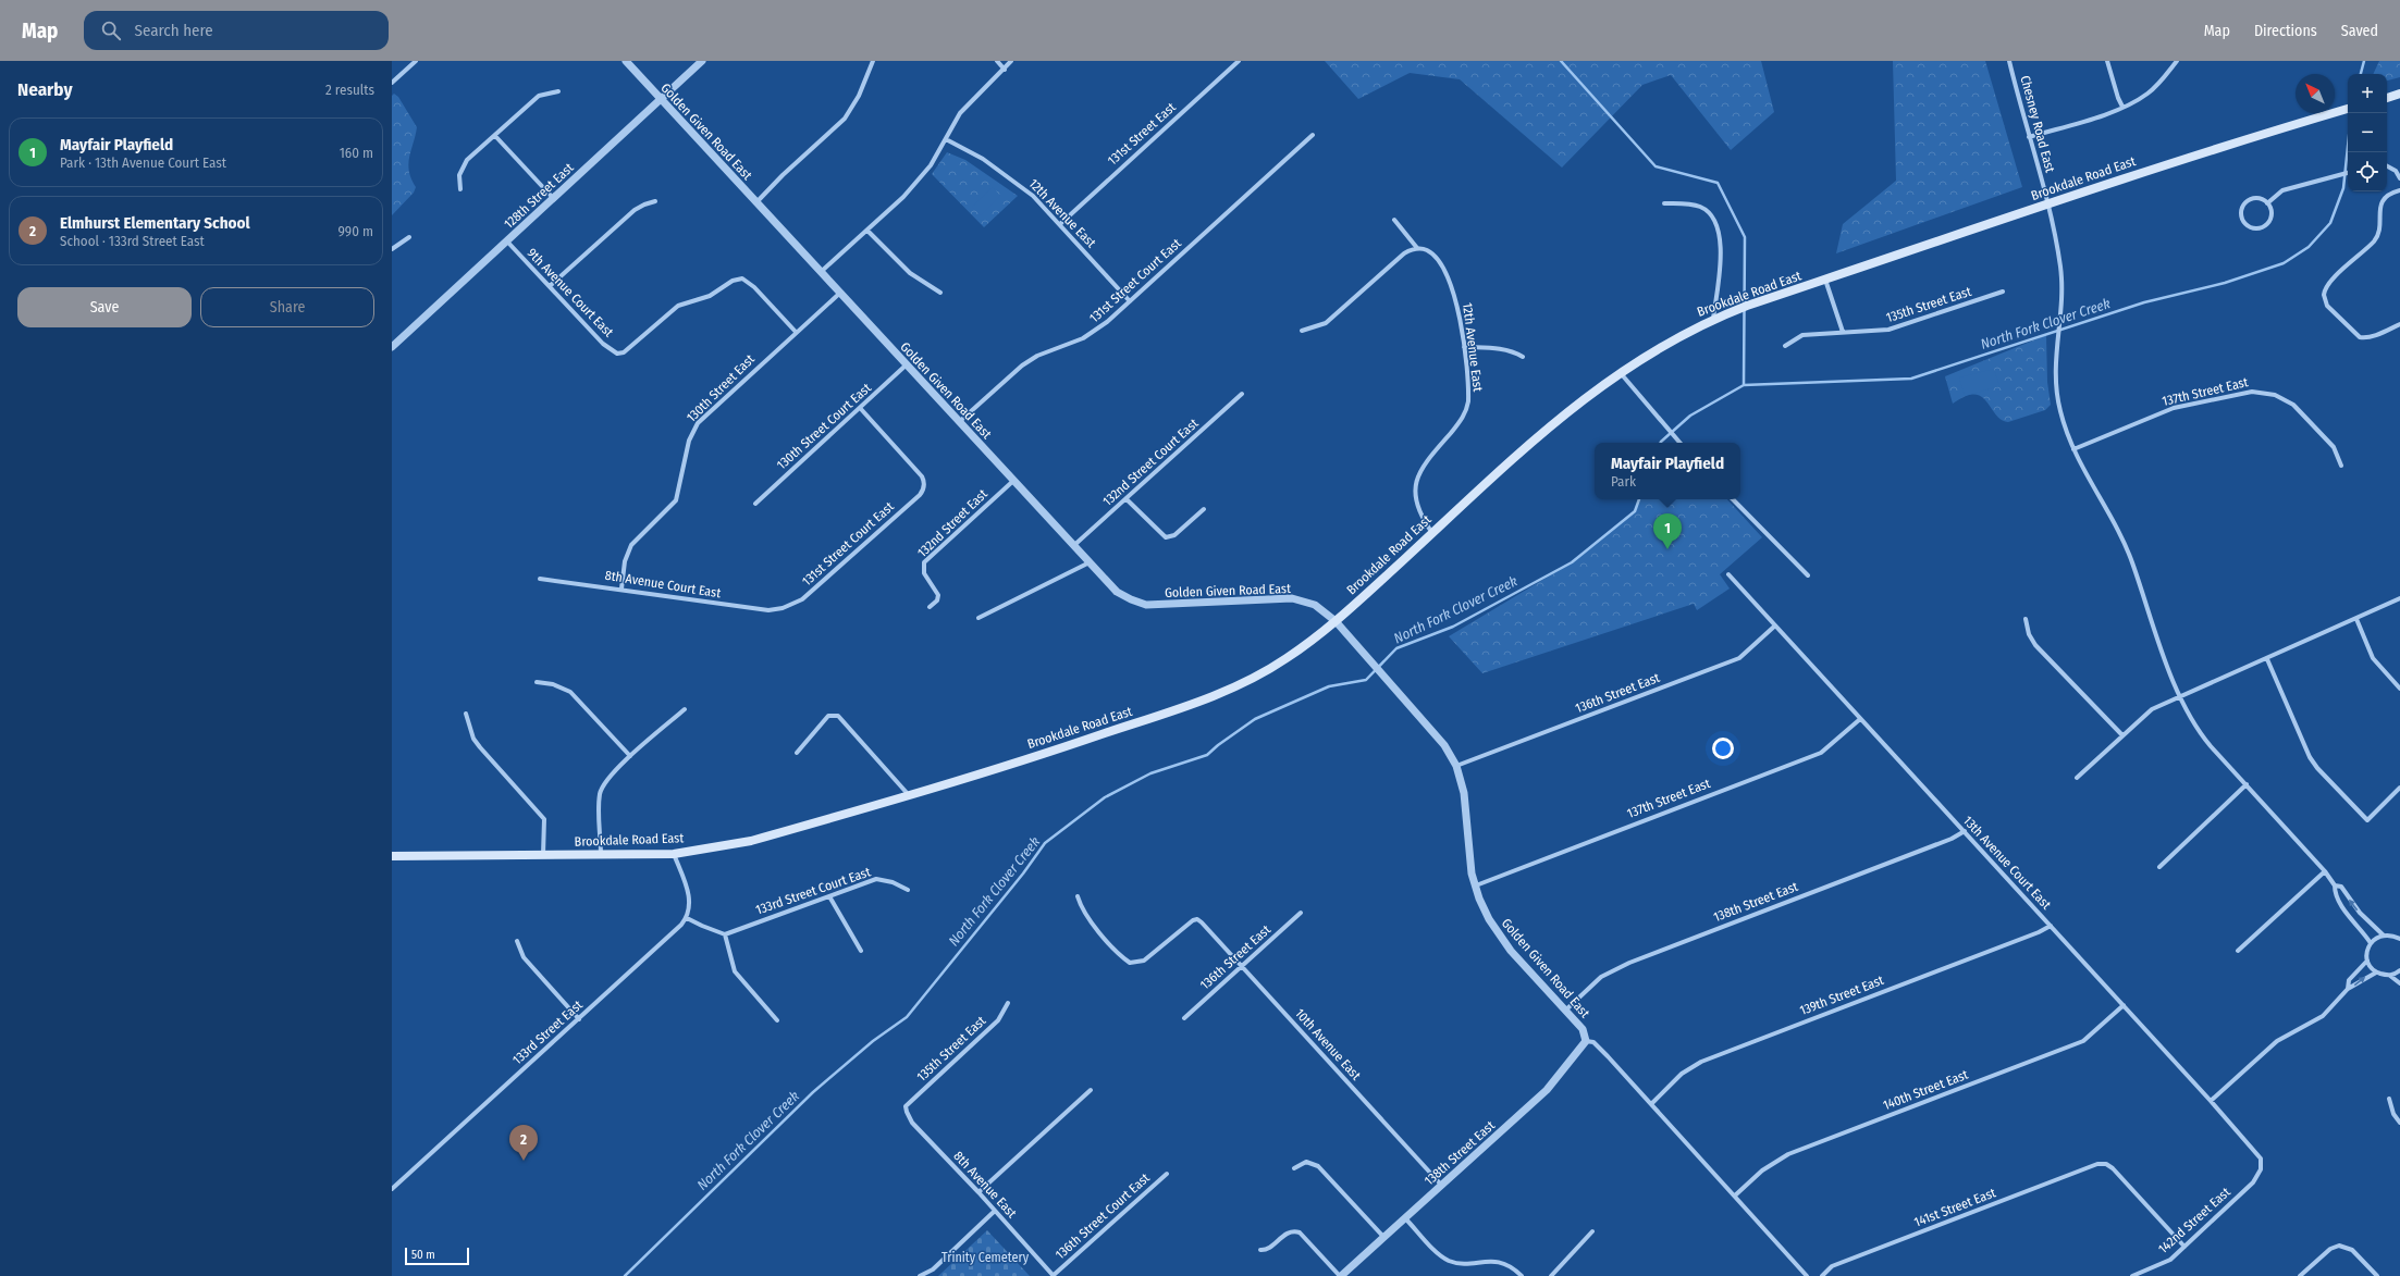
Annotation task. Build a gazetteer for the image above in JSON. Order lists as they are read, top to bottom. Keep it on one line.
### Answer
{"streets":{"main road":["Brookdale Road East"],"street":["Chesney Road East","Golden Given Road East","131st Street East","128th Street East","12th Avenue East","131st Street Court East","9th Avenue Court East","135th Street East","130th Street East","137th Street East","130th Street Court East","132nd Street Court East","132nd Street East","8th Avenue Court East","136th Street East","13th Avenue Court East","133rd Street Court East","138th Street East","139th Street East","133rd Street East","10th Avenue East","140th Street East","8th Avenue East","141st Street East","136th Street Court East","142nd Street East"]},"crossings":[["Chesney Road East","Brookdale Road East"],["Chesney Road East","137th Street East"],["Golden Given Road East","Brookdale Road East"],["Golden Given Road East","128th Street East"],["Golden Given Road East","131st Street Court East"],["Golden Given Road East","130th Street East"],["Golden Given Road East","137th Street East"],["Golden Given Road East","130th Street Court East"],["Golden Given Road East","132nd Street Court East"],["Golden Given Road East","132nd Street East"],["Golden Given Road East","136th Street East"],["Golden Given Road East","138th Street East"],["131st Street East","12th Avenue East"],["Brookdale Road East","12th Avenue East"],["128th Street East","9th Avenue Court East"],["12th Avenue East","131st Street Court East"],["131st Street Court East","130th Street Court East"],["131st Street Court East","8th Avenue Court East"],["9th Avenue Court East","130th Street East"],["135th Street East","8th Avenue East"],["130th Street East","8th Avenue Court East"],["137th Street East","13th Avenue Court East"],["136th Street East","13th Avenue Court East"],["136th Street East","10th Avenue East"],["13th Avenue Court East","138th Street East"],["13th Avenue Court East","139th Street East"],["13th Avenue Court East","140th Street East"],["13th Avenue Court East","142nd Street East"],["138th Street East","10th Avenue East"],["8th Avenue East","136th Street Court East"],["141st Street East","142nd Street East"]],"water":["North Fork Clover Creek"],"parks":["Trinity Cemetery"],"scale_bar":"50 m","north":"top left","page":{"header":"Map","search":"Search here","nav":["Map","Directions","Saved"],"heading":["Nearby","2 results"],"map_buttons":["+","−"],"list":[{"mark":"1","name":"Mayfair Playfield","note":"Park · 13th Avenue Court East","value":"160 m"},{"mark":"2","name":"Elmhurst Elementary School","note":"School · 133rd Street East","value":"990 m"}],"buttons":["Save","Share"],"popup":["Mayfair Playfield","Park"],"pins":["1","2"],"scale":"50 m"}}
